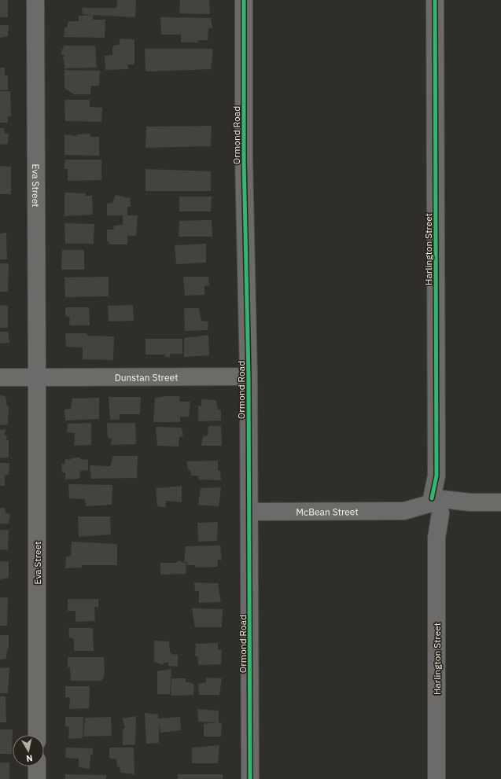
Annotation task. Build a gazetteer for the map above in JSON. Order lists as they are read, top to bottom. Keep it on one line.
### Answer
{"streets":{"street":["Ormond Road","Eva Street","Harlington Street","Dunstan Street","McBean Street"]},"crossings":[["Ormond Road","Dunstan Street"],["Ormond Road","McBean Street"],["Eva Street","Dunstan Street"],["Harlington Street","McBean Street"]],"north":"bottom"}
